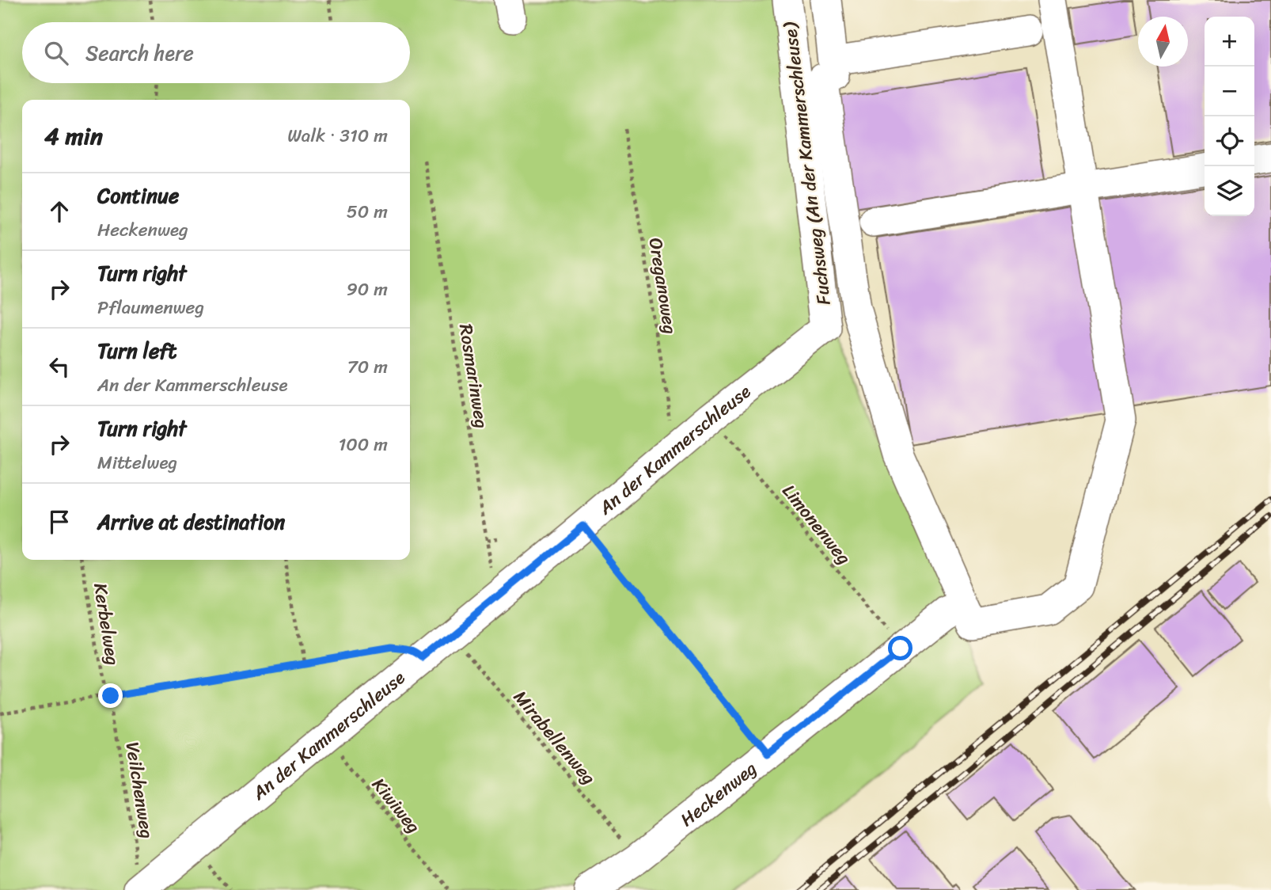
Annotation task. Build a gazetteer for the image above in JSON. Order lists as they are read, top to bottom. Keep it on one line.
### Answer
{"streets":{"lane":["Fuchsweg (An der Kammerschleuse)","An der Kammerschleuse","Heckenweg"],"path":["Oreganoweg","Rosmarinweg","Limonenweg","Kerbelweg","Mirabellenweg","Veilchenweg","Kiwiweg"]},"crossings":[["Fuchsweg (An der Kammerschleuse)","An der Kammerschleuse"],["Oreganoweg","An der Kammerschleuse"],["Rosmarinweg","An der Kammerschleuse"],["An der Kammerschleuse","Limonenweg"],["An der Kammerschleuse","Mirabellenweg"],["An der Kammerschleuse","Veilchenweg"],["An der Kammerschleuse","Kiwiweg"],["Limonenweg","Heckenweg"],["Mirabellenweg","Heckenweg"]],"north":"top","page":{"map_buttons":["+","−"],"search":"Search here","heading":["4 min","Walk · 310 m"],"list":[["Continue","Heckenweg","50 m"],["Turn right","Pflaumenweg","90 m"],["Turn left","An der Kammerschleuse","70 m"],["Turn right","Mittelweg","100 m"],"Arrive at destination"]}}
